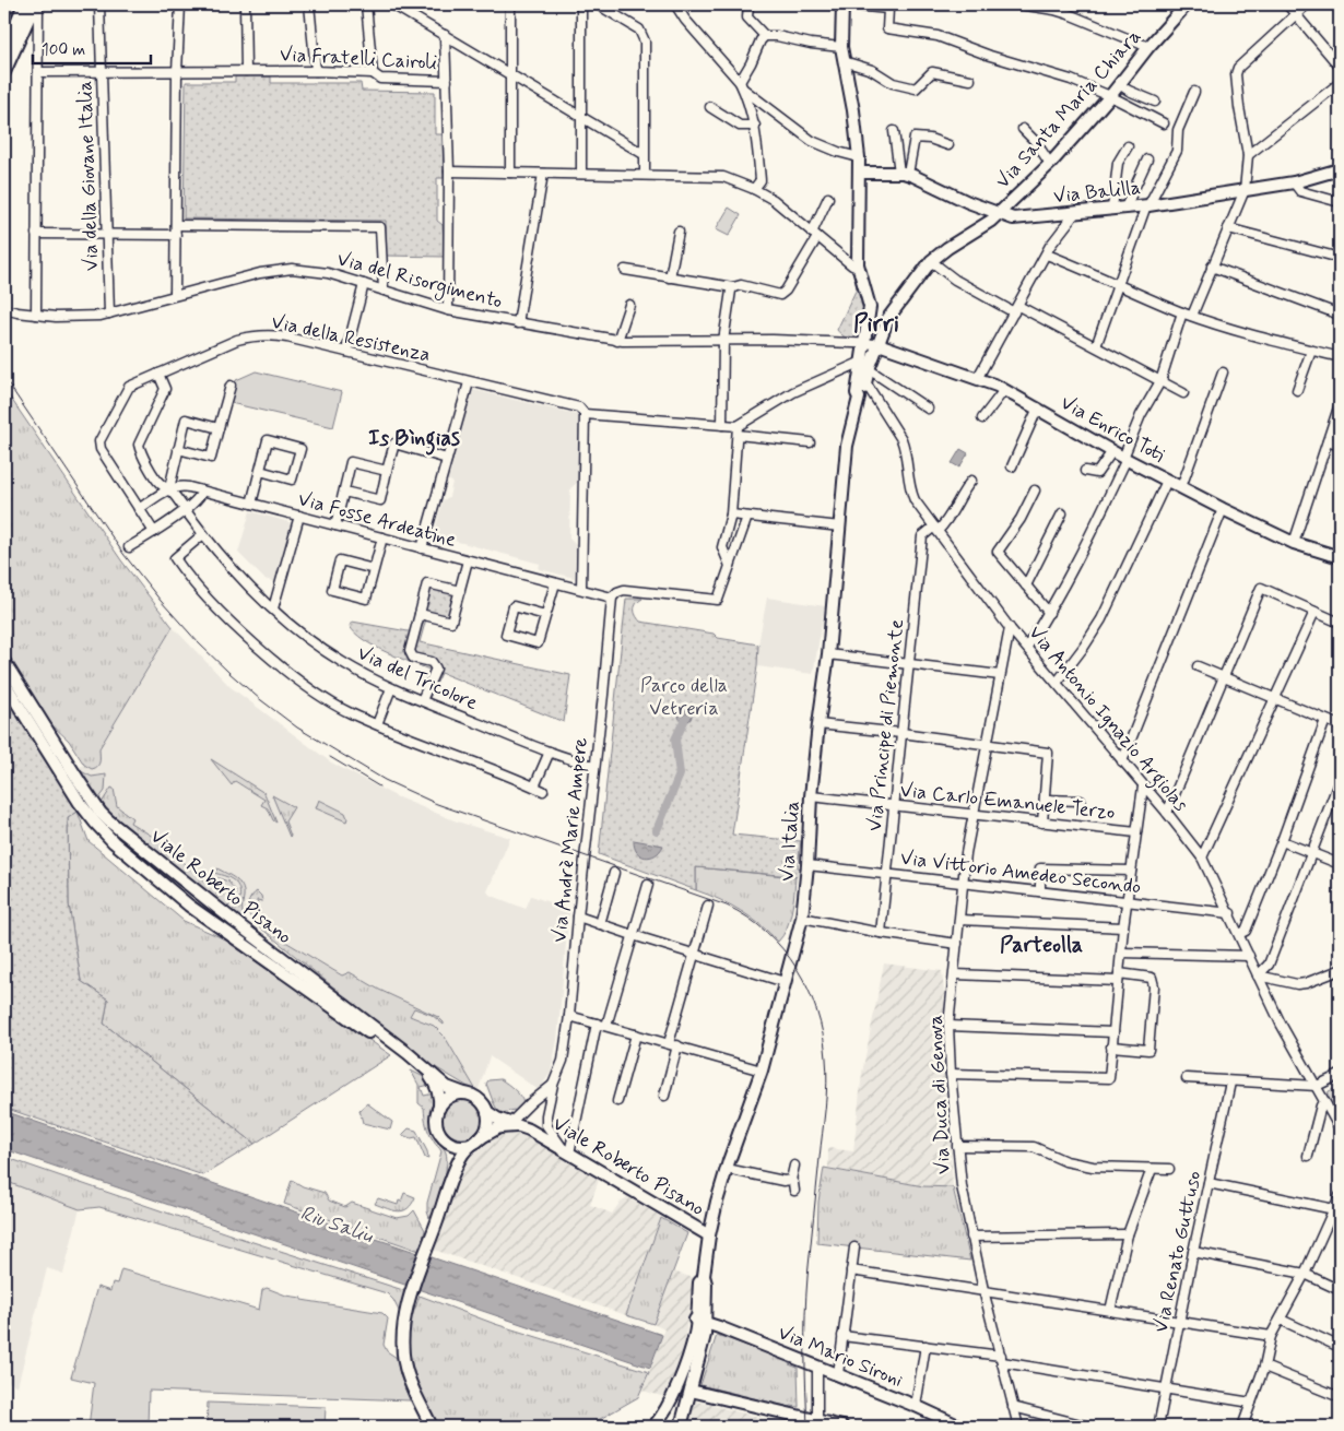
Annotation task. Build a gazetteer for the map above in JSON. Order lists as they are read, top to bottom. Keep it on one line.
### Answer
{"streets":{"street":["Via Fratelli Cairoli","Via Santa Maria Chiara","Via della Giovane Italia","Via Balilla","Via del Risorgimento","Via della Resistenza","Via Enrico Toti","Via Fosse Ardeatine","Via del Tricolore","Via Antonio Ignazio Argiolas","Via Principe di Piemonte","Via Carlo Emanuele Terzo","Via Andrè Marie Ampere","Via Italia","Via Vittorio Amedeo Secondo","Viale Roberto Pisano","Via Duca di Genova","Via Renato Guttuso","Via Mario Sironi"]},"crossings":[["Via Fratelli Cairoli","Via della Giovane Italia"],["Via Santa Maria Chiara","Via Balilla"],["Via della Giovane Italia","Via del Risorgimento"],["Via del Risorgimento","Via Enrico Toti"],["Via Fosse Ardeatine","Via Andrè Marie Ampere"],["Via del Tricolore","Via Andrè Marie Ampere"],["Via Antonio Ignazio Argiolas","Via Principe di Piemonte"],["Via Antonio Ignazio Argiolas","Via Vittorio Amedeo Secondo"],["Via Antonio Ignazio Argiolas","Via Duca di Genova"],["Via Principe di Piemonte","Via Carlo Emanuele Terzo"],["Via Principe di Piemonte","Via Vittorio Amedeo Secondo"],["Via Carlo Emanuele Terzo","Via Italia"],["Via Carlo Emanuele Terzo","Via Duca di Genova"],["Via Andrè Marie Ampere","Viale Roberto Pisano"],["Via Italia","Via Vittorio Amedeo Secondo"],["Via Italia","Viale Roberto Pisano"],["Via Italia","Via Mario Sironi"],["Via Vittorio Amedeo Secondo","Via Duca di Genova"]],"districts":["Pirri","Is Bìngias","Parteolla"],"water":["Riu Saliu"],"parks":["Parco della Vetreria"],"scale_bar":"100 m"}
